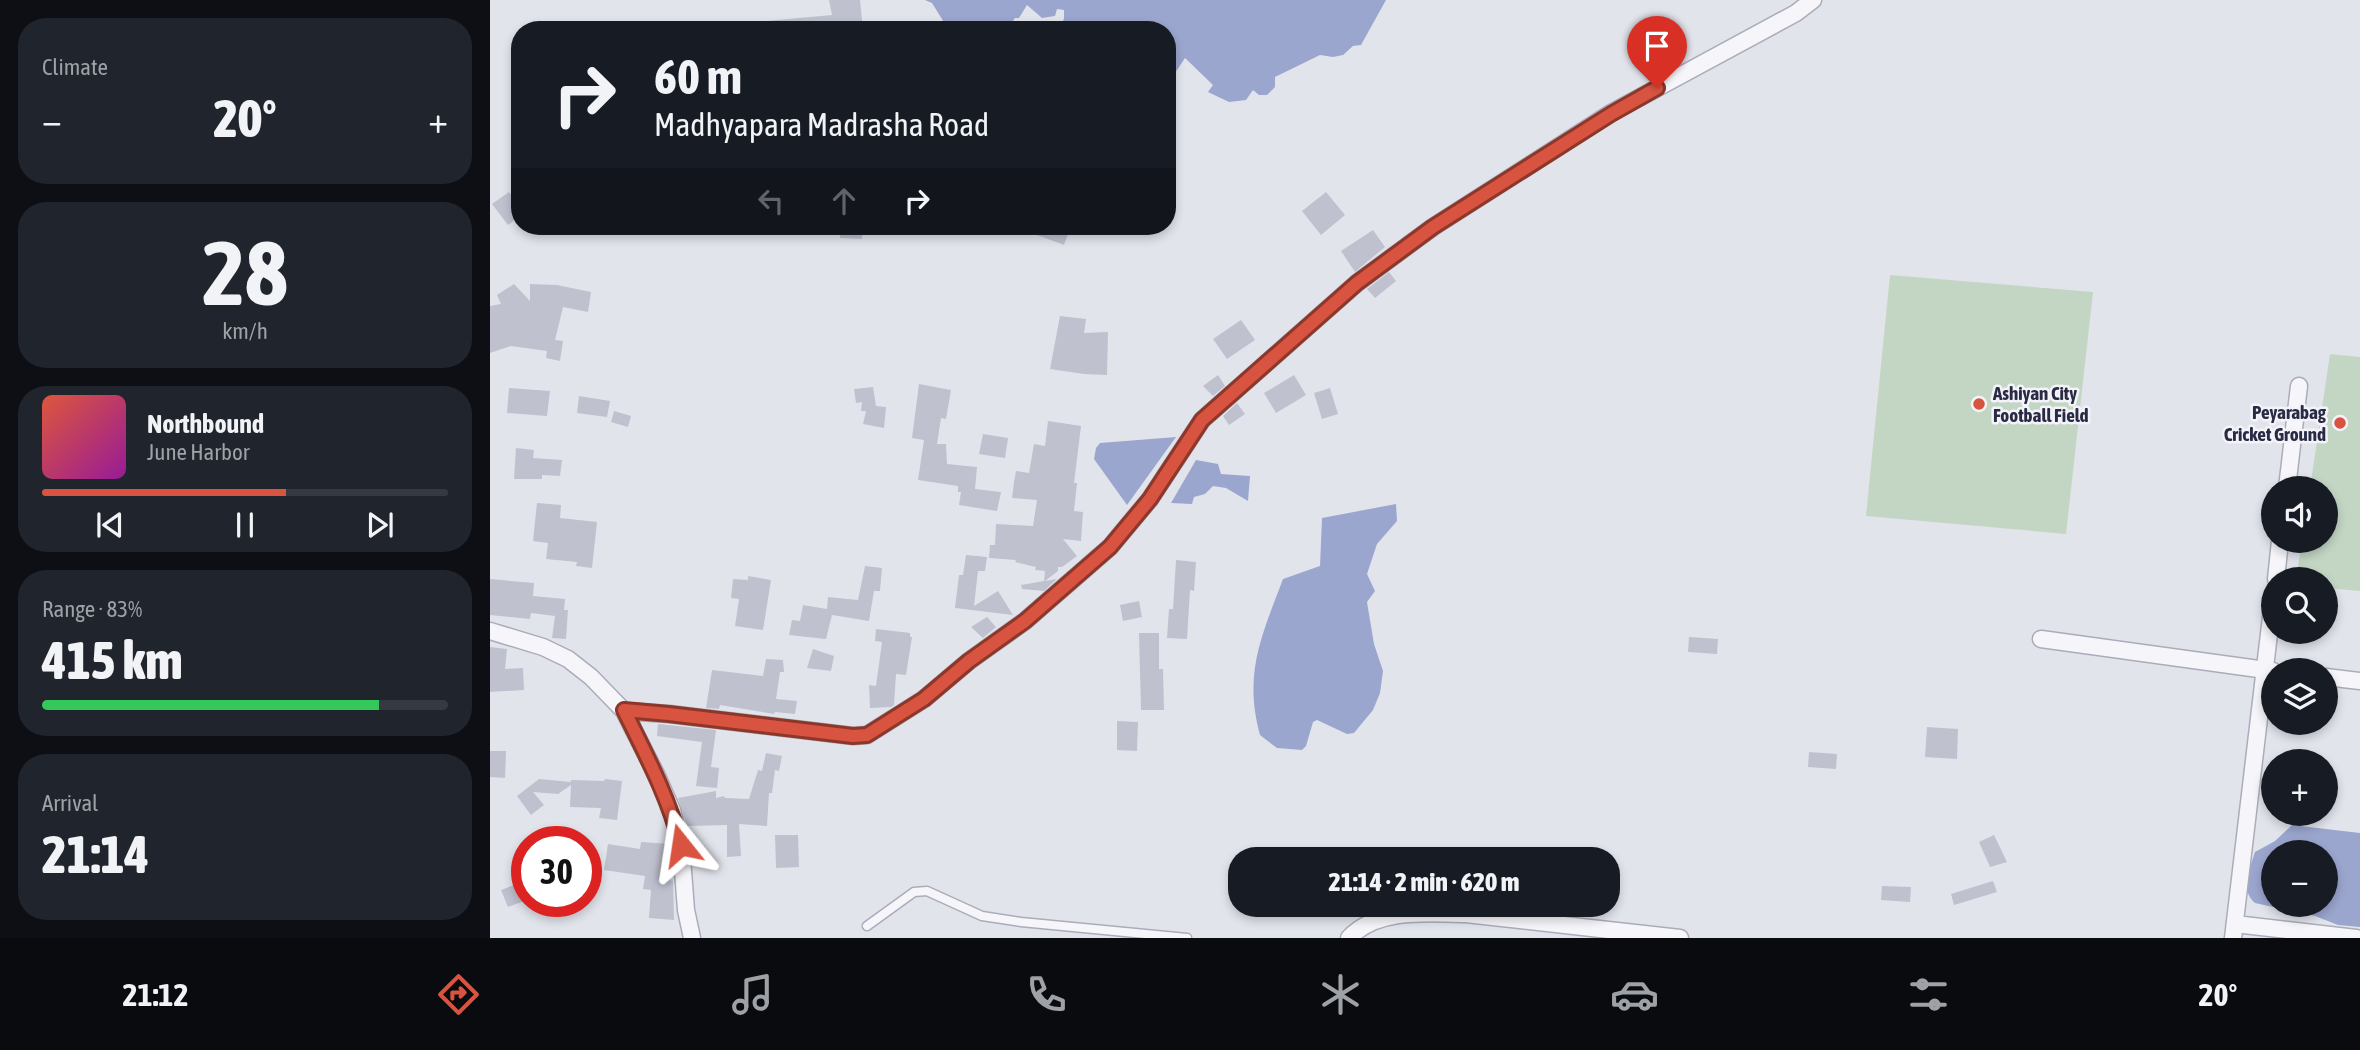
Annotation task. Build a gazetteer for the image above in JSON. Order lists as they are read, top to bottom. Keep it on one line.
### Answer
{"places":["Ashiyan City Football Field","Peyarabag Cricket Ground"],"page":{"tile":["Climate",["28","km/h"],["Range · 83%","415 km"],["Arrival","21:14"]],"turn":["60 m","Madhyapara Madrasha Road"],"heat":["−","20°","+"],"song":["Northbound","June Harbor"],"map_buttons":["+","−"],"limit":"30","trip":"21:14 · 2 min · 620 m","tabs":["21:12","20°"]}}
